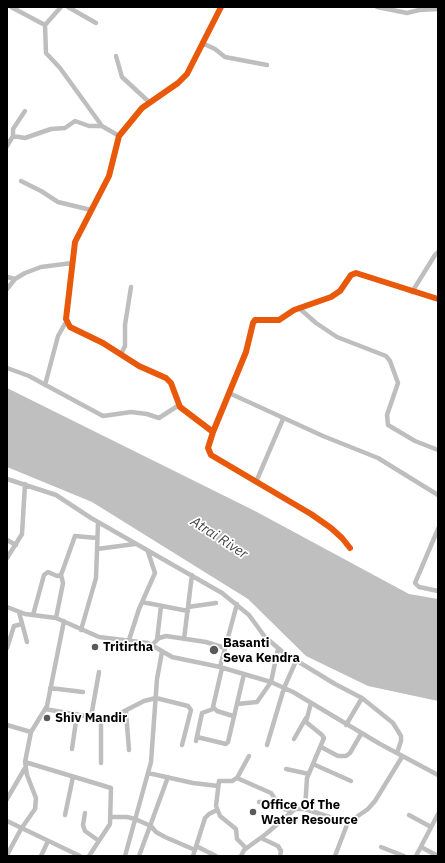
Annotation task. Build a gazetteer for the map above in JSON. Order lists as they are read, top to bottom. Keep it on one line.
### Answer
{"water":["Atrai River"],"places":["Tritirtha","Basanti Seva Kendra","Shiv Mandir","Office Of The Water Resource"]}
